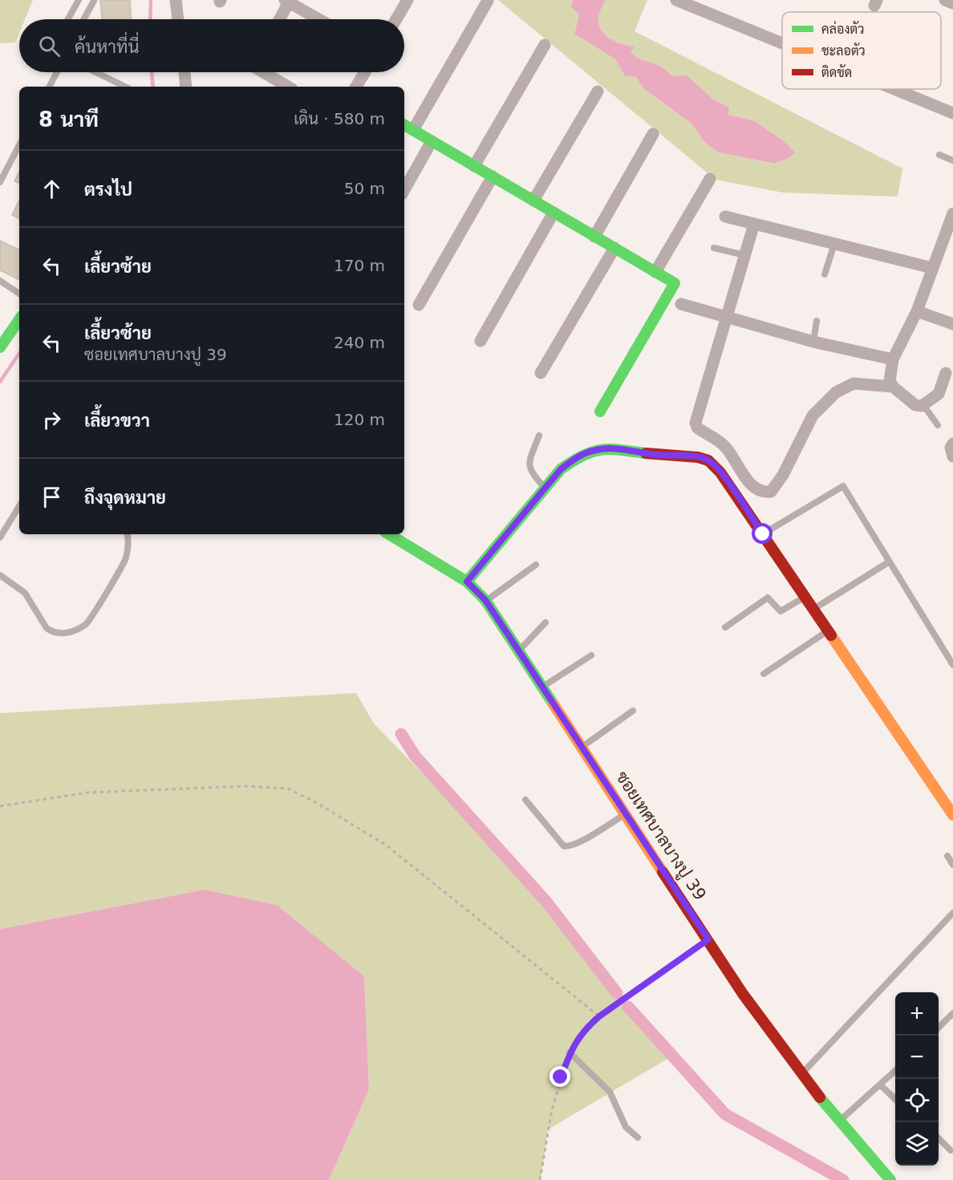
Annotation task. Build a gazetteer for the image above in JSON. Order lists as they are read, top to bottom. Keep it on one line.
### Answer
{"streets":{"street":["ซอยเทศบาลบางปู 39"]},"legend":["คล่องตัว","ชะลอตัว","ติดขัด"],"page":{"search":"ค้นหาที่นี่","heading":["8 นาที","เดิน · 580 m"],"list":[["ตรงไป","50 m"],["เลี้ยวซ้าย","170 m"],["เลี้ยวซ้าย","ซอยเทศบาลบางปู 39","240 m"],["เลี้ยวขวา","120 m"],"ถึงจุดหมาย"],"map_buttons":["+","−"]}}
